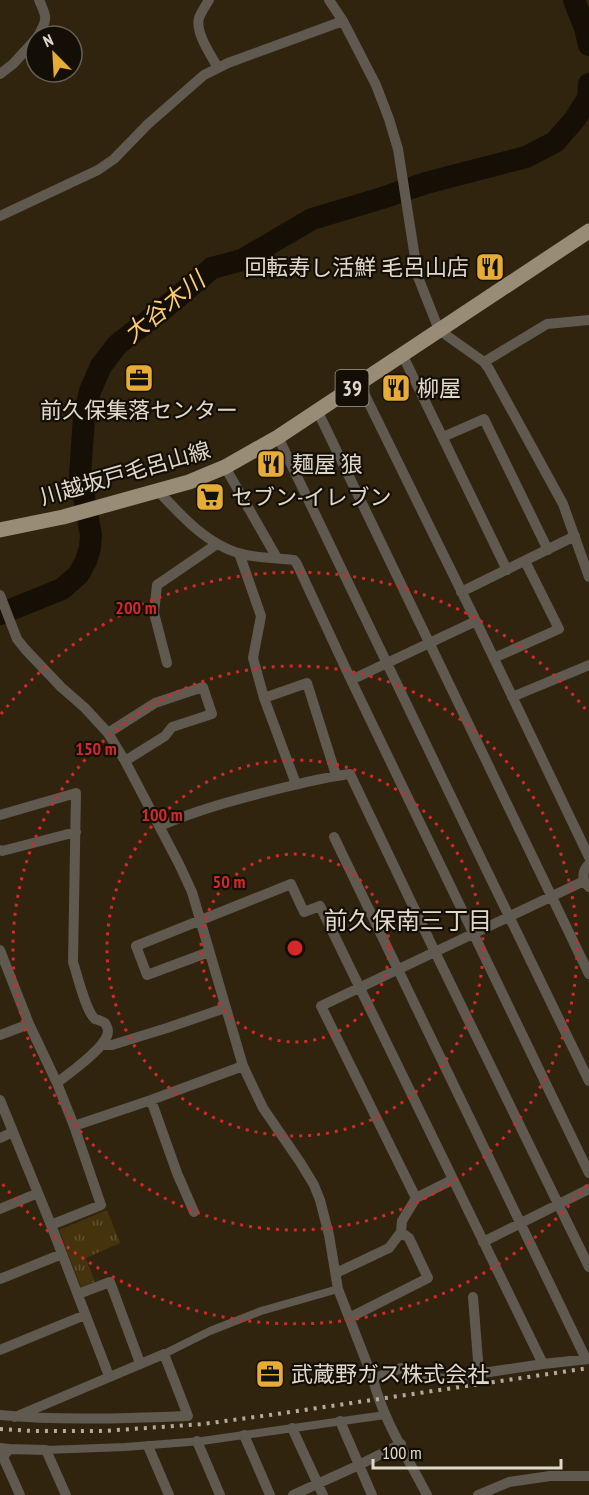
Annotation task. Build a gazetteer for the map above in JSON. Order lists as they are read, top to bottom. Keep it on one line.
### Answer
{"streets":{"main road":["39","川越坂戸毛呂山線"]},"districts":["前久保南三丁目"],"water":["大谷木川"],"places":{"restaurant":["回転寿し活鮮 毛呂山店","柳屋","麺屋 狼"],"office":["前久保集落センター","武蔵野ガス株式会社"],"supermarket":["セブン-イレブン"]},"scale_bar":"100 m","north":"top left","rings":["200 m","150 m","100 m","50 m"]}
